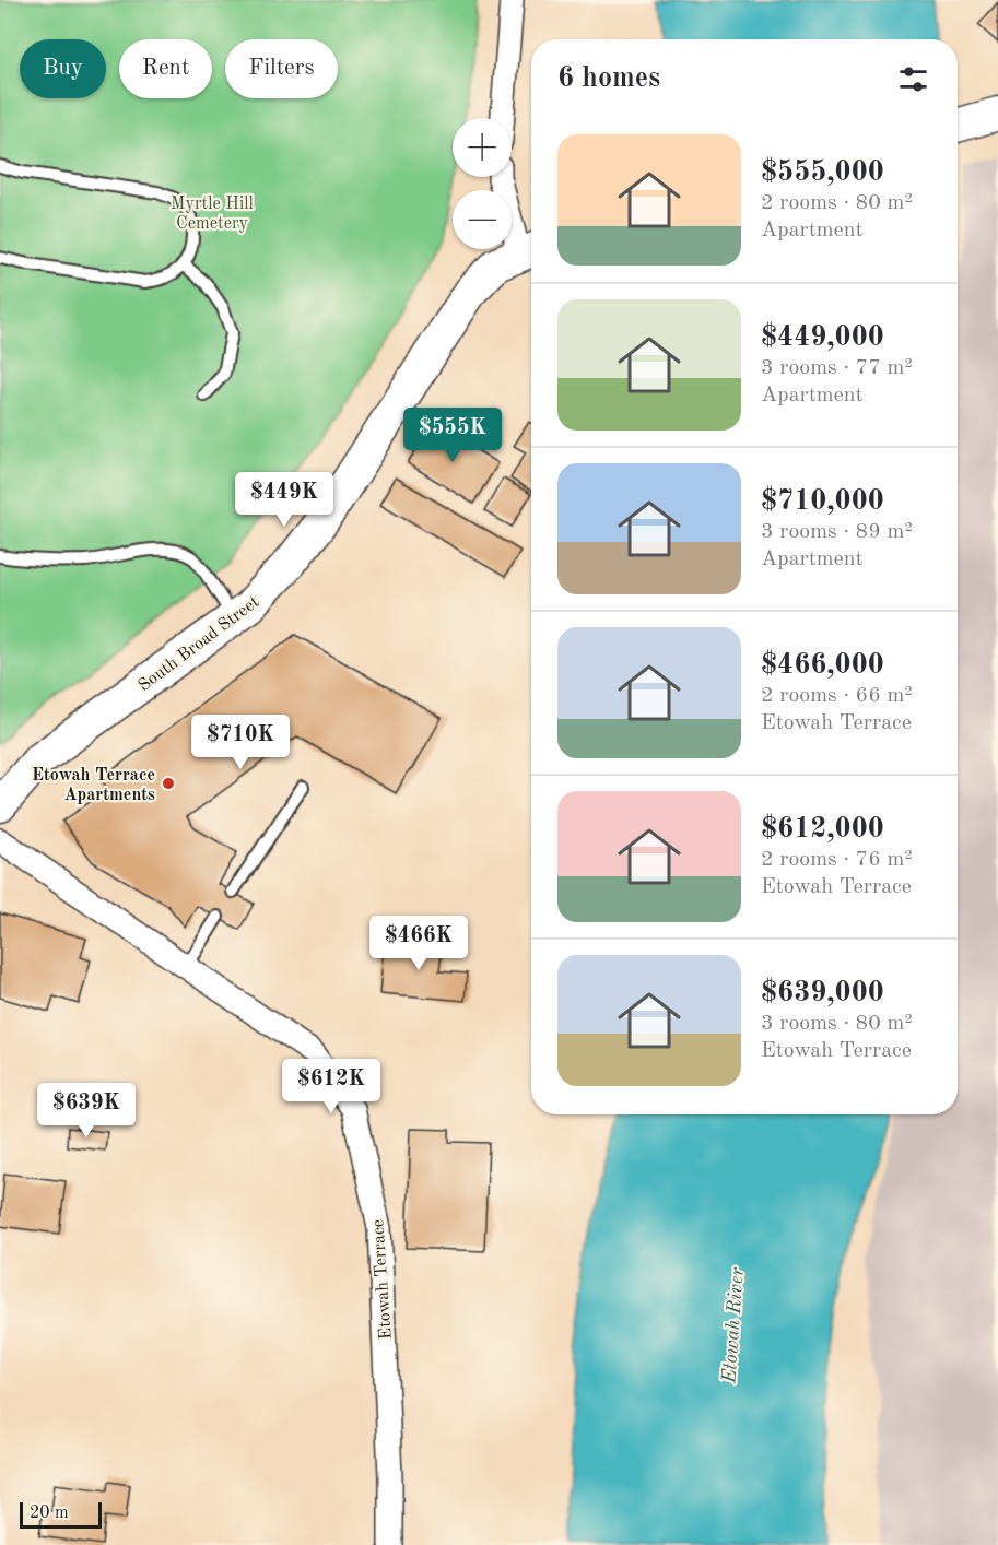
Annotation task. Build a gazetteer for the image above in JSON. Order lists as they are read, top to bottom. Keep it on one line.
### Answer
{"streets":{"main road":["South Broad Street"],"street":["Etowah Terrace"]},"water":["Etowah River"],"parks":["Myrtle Hill Cemetery"],"places":["Etowah Terrace Apartments"],"scale_bar":"20 m","page":{"chip":["Buy","Rent","Filters"],"heading":"6 homes","map_buttons":["+","−"],"list":[{"name":"$555,000","note":"2 rooms · 80 m² · Apartment"},{"name":"$449,000","note":"3 rooms · 77 m² · Apartment"},{"name":"$710,000","note":"3 rooms · 89 m² · Apartment"},{"name":"$466,000","note":"2 rooms · 66 m² · Etowah Terrace"},{"name":"$612,000","note":"2 rooms · 76 m² · Etowah Terrace"},{"name":"$639,000","note":"3 rooms · 80 m² · Etowah Terrace"}],"price":["$555K","$449K","$710K","$466K","$612K","$639K"],"scale":"20 m"}}
